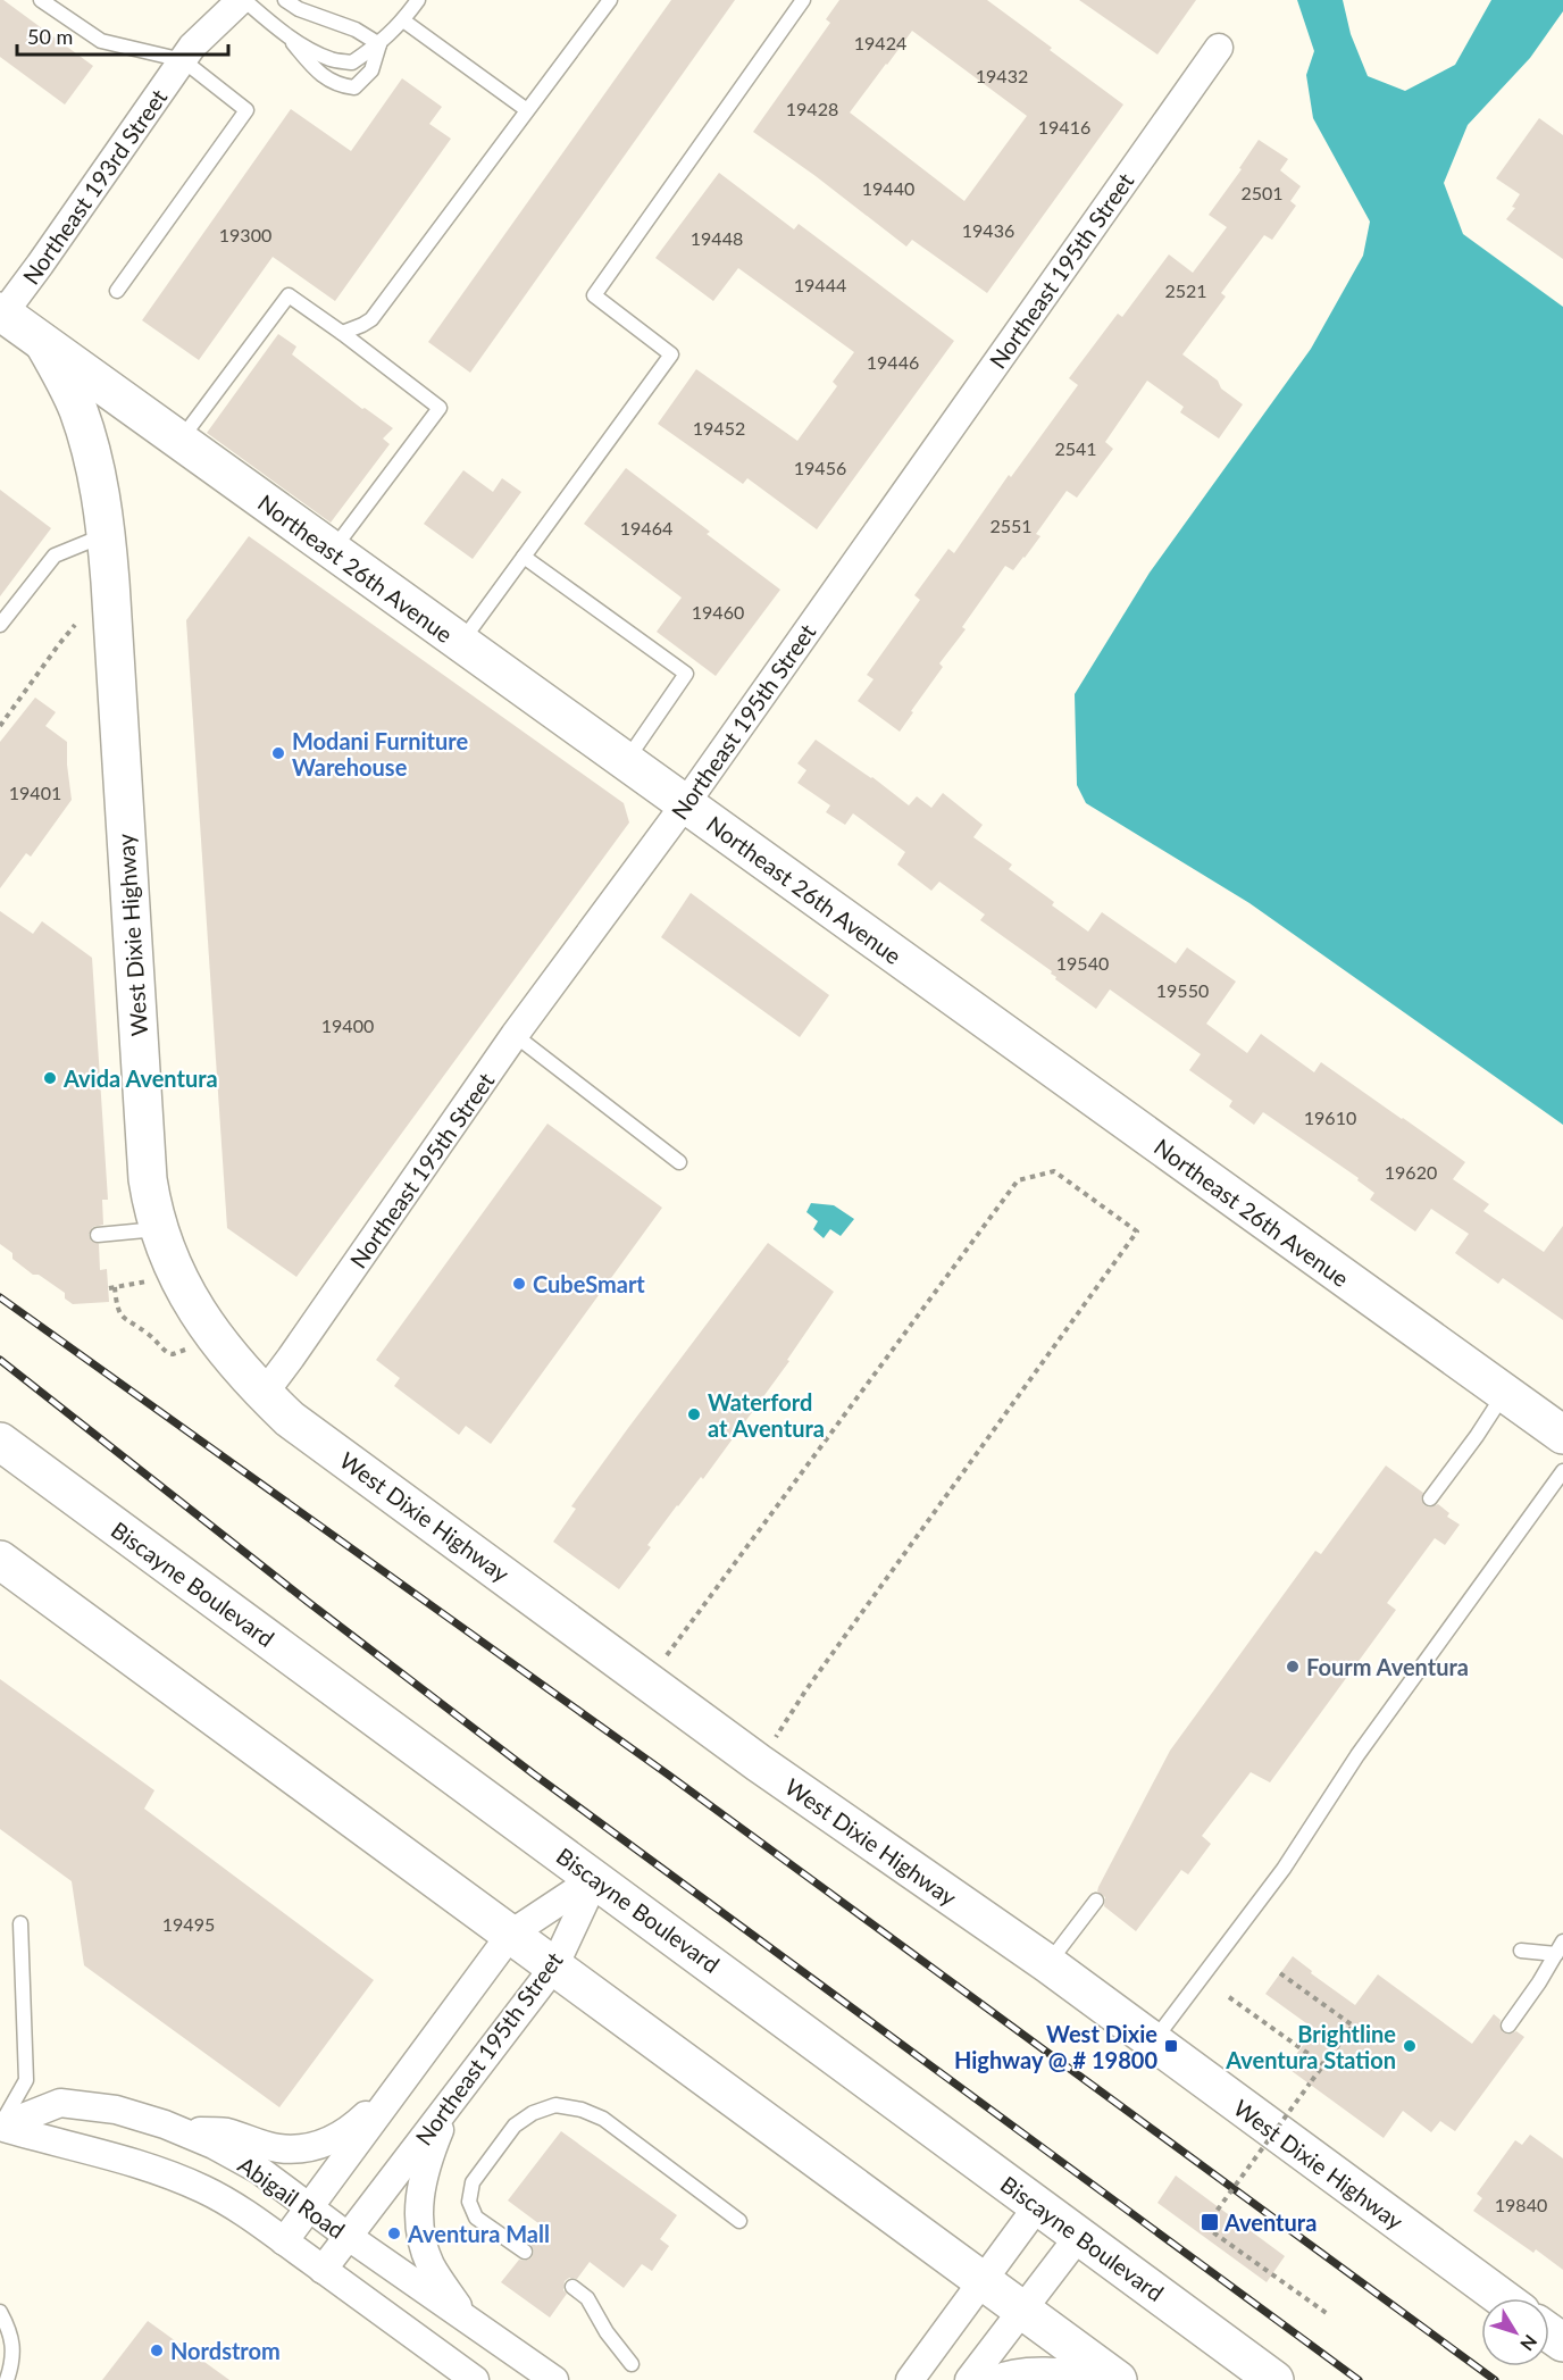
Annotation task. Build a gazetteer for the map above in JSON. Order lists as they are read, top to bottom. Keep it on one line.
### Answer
{"streets":{"street":["Northeast 193rd Street","Northeast 195th Street","Northeast 26th Avenue","West Dixie Highway","Biscayne Boulevard","Abigail Road"]},"crossings":[["Northeast 193rd Street","West Dixie Highway"],["Northeast 195th Street","Northeast 26th Avenue"],["Northeast 195th Street","West Dixie Highway"],["Northeast 195th Street","Biscayne Boulevard"],["Northeast 195th Street","Abigail Road"],["Northeast 26th Avenue","West Dixie Highway"]],"places":{"other":["Modani Furniture Warehouse","Avida Aventura","CubeSmart","Waterford at Aventura","Fourm Aventura","Brightline Aventura Station","Aventura Mall","Nordstrom"],"transit":["West Dixie Highway @ # 19800","Aventura"]},"house_numbers":["19424","19432","19428","19416","19440","2501","19436","19300","19448","19444","2521","19446","19452","2541","19456","2551","19464","19460","19401","19540","19550","19400","19610","19620","19495","19840"],"scale_bar":"50 m","north":"bottom right"}
